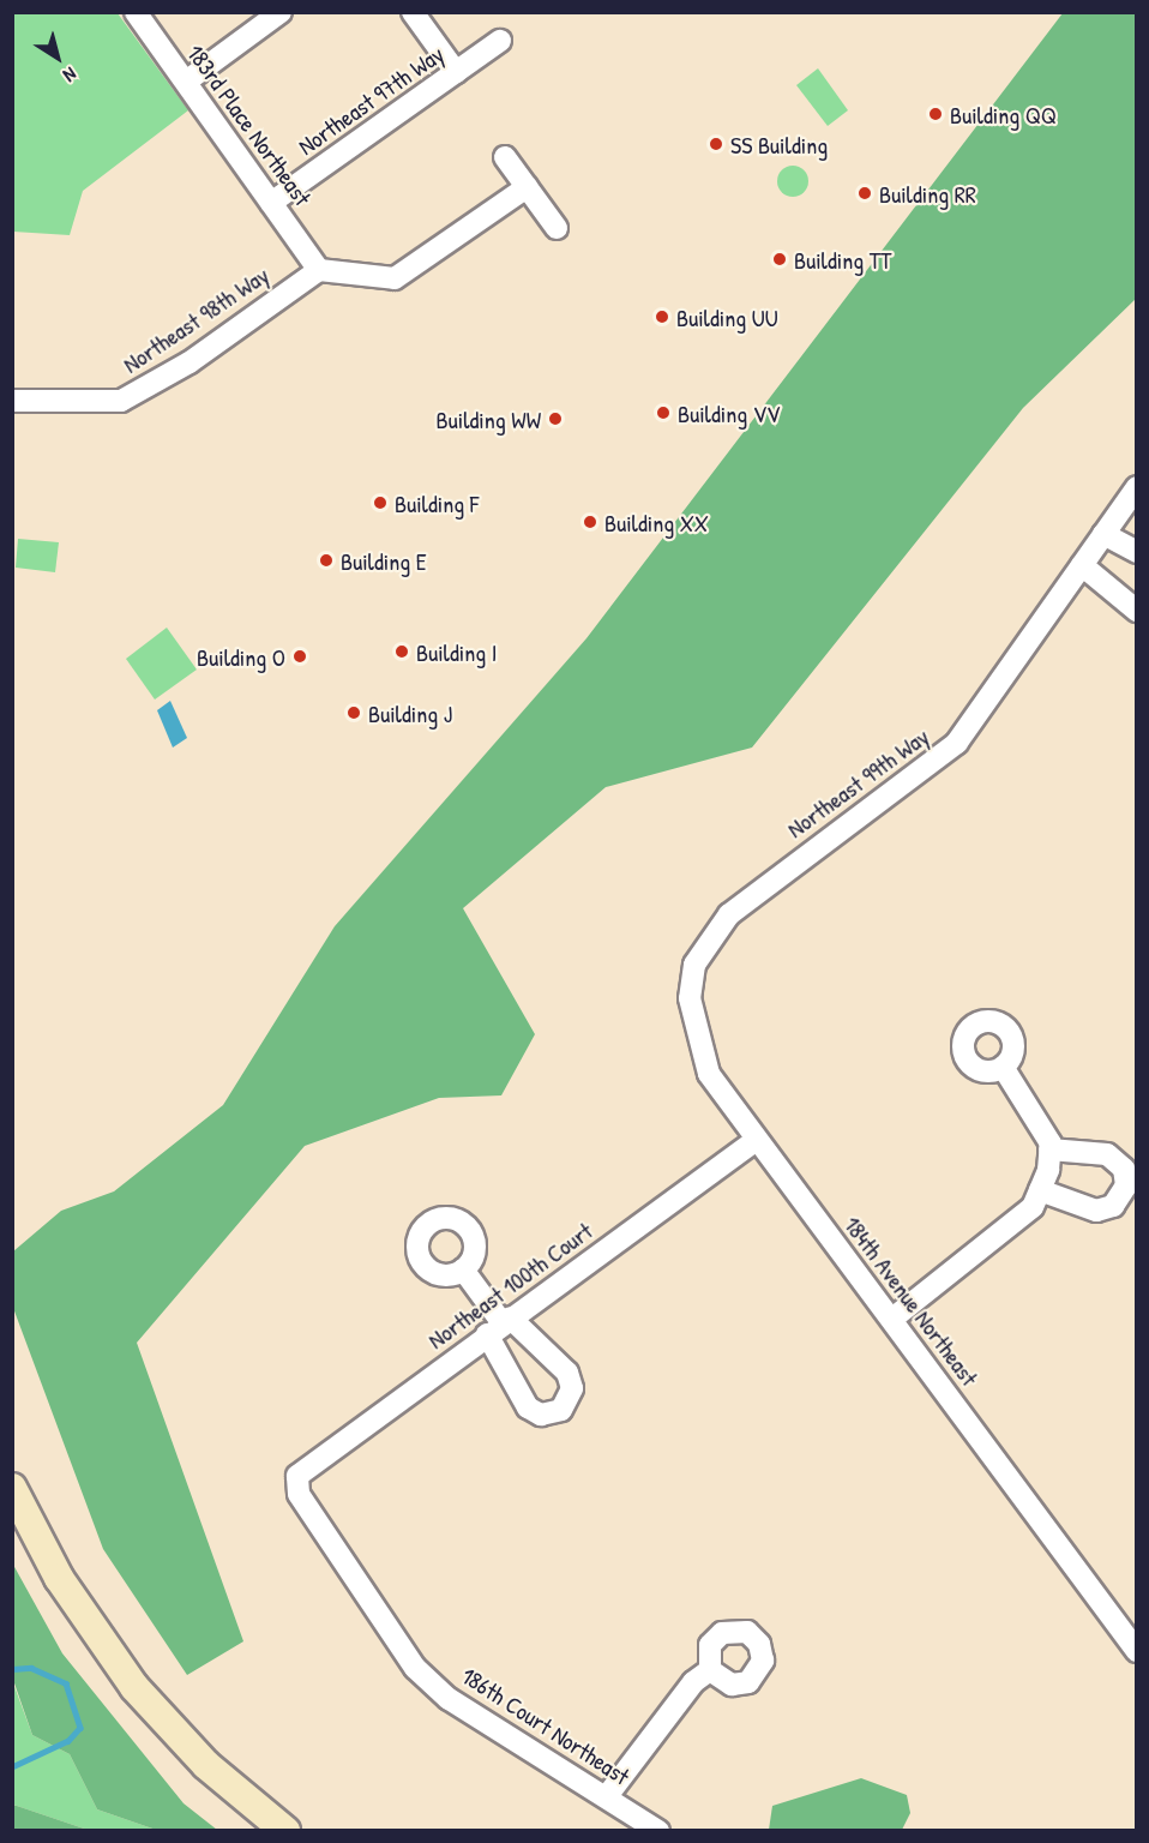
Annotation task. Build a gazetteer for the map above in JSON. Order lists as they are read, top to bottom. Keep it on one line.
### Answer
{"streets":{"street":["Northeast 97th Way","183rd Place Northeast","Northeast 98th Way","Northeast 99th Way","Northeast 100th Court","184th Avenue Northeast","186th Court Northeast"]},"crossings":[["Northeast 97th Way","183rd Place Northeast"],["183rd Place Northeast","Northeast 98th Way"],["Northeast 99th Way","184th Avenue Northeast"],["Northeast 100th Court","184th Avenue Northeast"],["Northeast 100th Court","186th Court Northeast"]],"places":["Building QQ","SS Building","Building RR","Building TT","Building UU","Building VV","Building WW","Building F","Building XX","Building E","Building I","Building O","Building J"],"north":"bottom right"}
